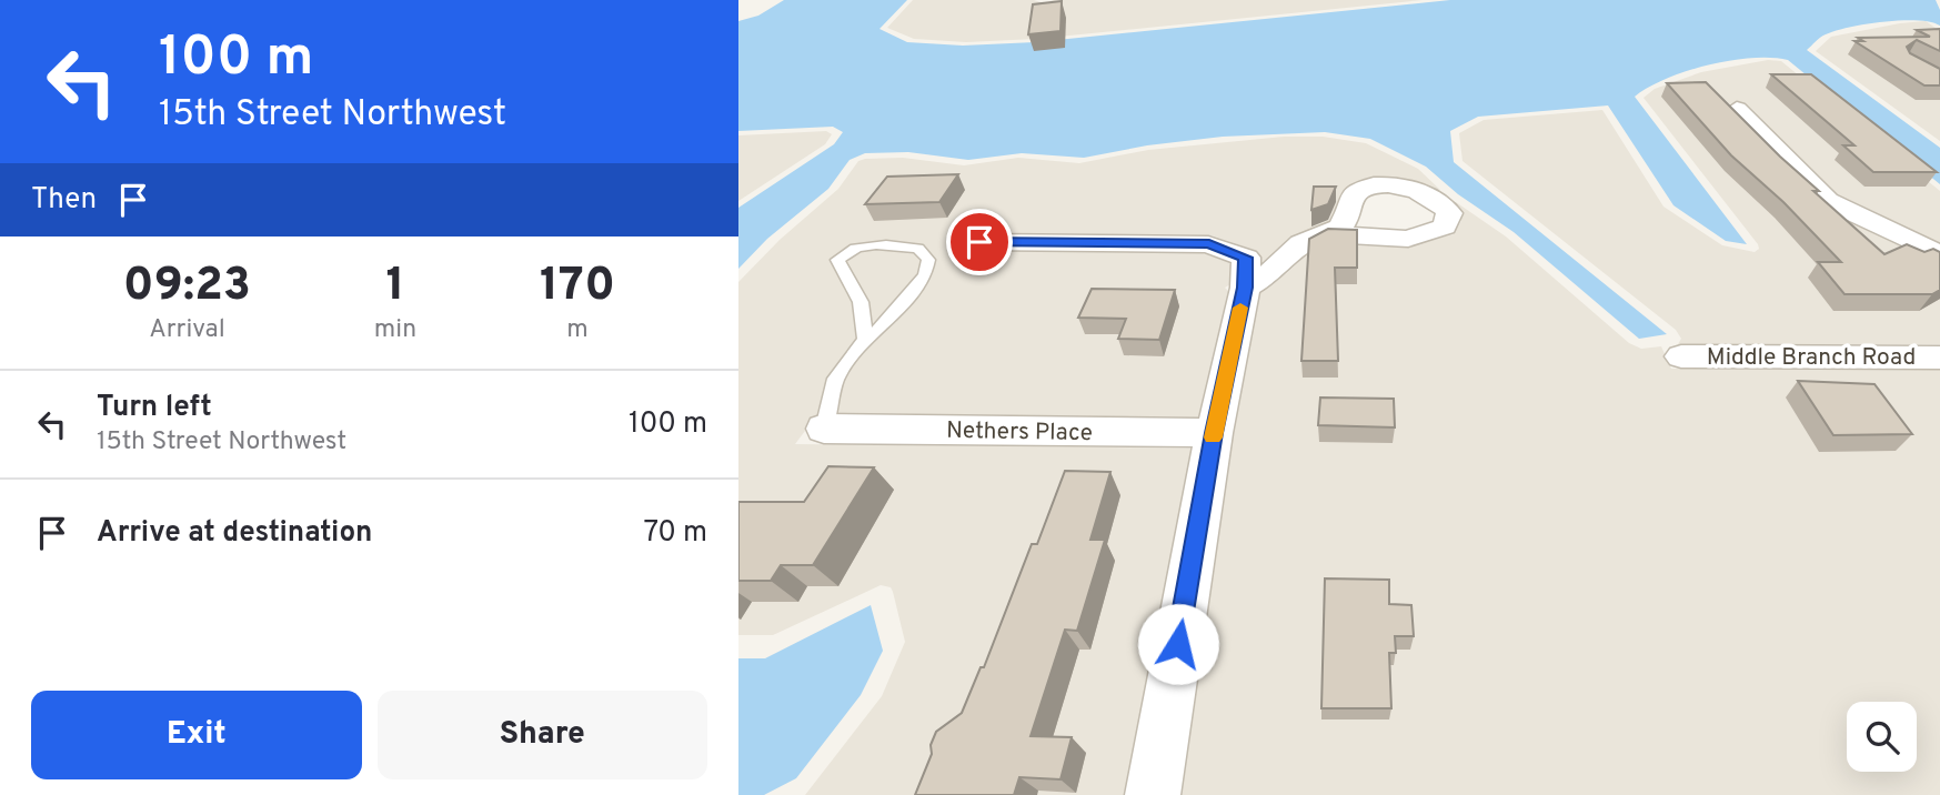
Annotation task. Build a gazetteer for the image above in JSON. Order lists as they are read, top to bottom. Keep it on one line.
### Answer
{"streets":{"street":["Middle Branch Road","Nethers Place"]},"page":{"turn":["100 m","15th Street Northwest"],"then":"Then","eta":["09:23","Arrival","1","min","170","m"],"list":[{"name":"Turn left","note":"15th Street Northwest","value":"100 m"},{"name":"Arrive at destination","value":"70 m"}],"buttons":["Exit","Share"]}}
